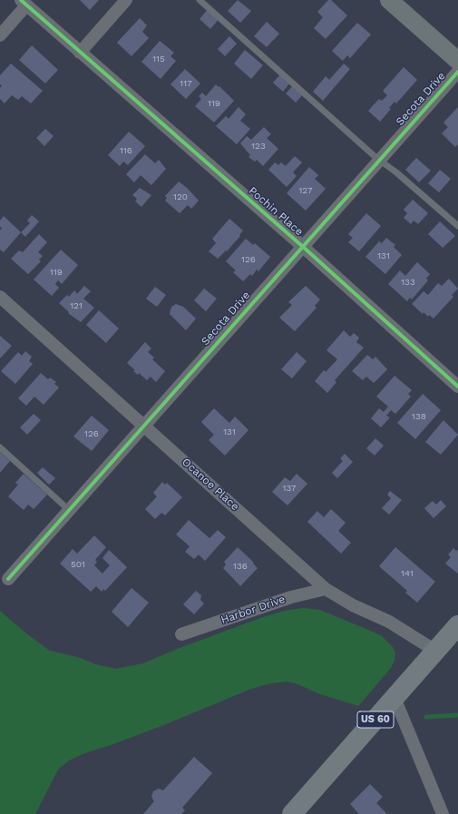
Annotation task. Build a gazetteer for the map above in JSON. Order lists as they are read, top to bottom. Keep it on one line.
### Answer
{"streets":{"main road":["US 60"],"street":["Secota Drive","Pochin Place","Ocanoe Place","Harbor Drive"]},"crossings":[["Secota Drive","Pochin Place"],["Secota Drive","Ocanoe Place"],["Ocanoe Place","Harbor Drive"],["Ocanoe Place","US 60"]],"house_numbers":["115","117","119","123","116","127","120","131","126","119","133","121","138","131","126","137","501","136","141"]}
